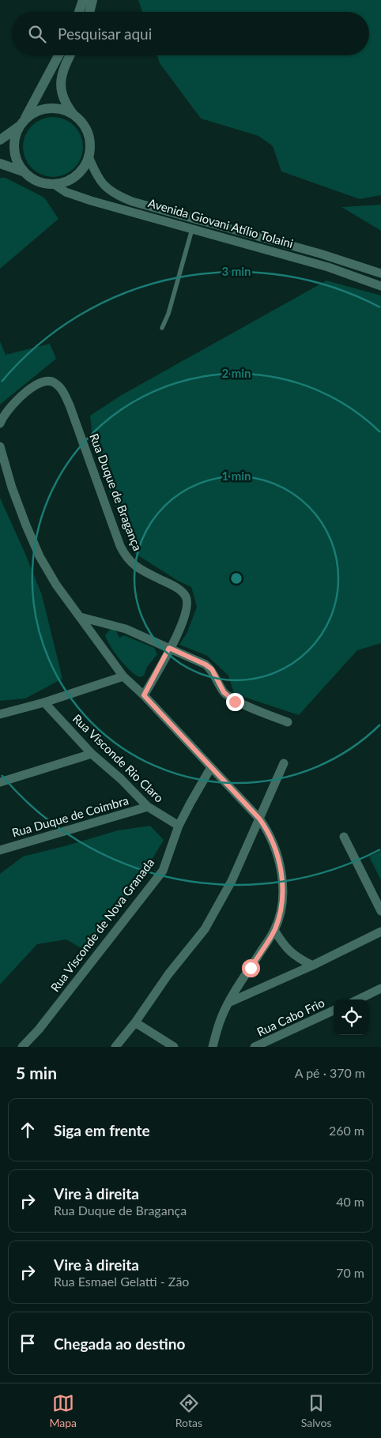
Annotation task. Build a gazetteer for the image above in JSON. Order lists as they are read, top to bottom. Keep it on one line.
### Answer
{"streets":{"street":["Avenida Giovani Atílio Tolaini","Rua Duque de Bragança","Rua Visconde Rio Claro","Rua Duque de Coimbra","Rua Visconde de Nova Granada","Rua Cabo Frio"]},"crossings":[["Rua Visconde Rio Claro","Rua Duque de Coimbra"],["Rua Visconde Rio Claro","Rua Visconde de Nova Granada"]],"page":{"search":"Pesquisar aqui","heading":["5 min","A pé · 370 m"],"list":[["Siga em frente","260 m"],["Vire à direita","Rua Duque de Bragança","40 m"],["Vire à direita","Rua Esmael Gelatti - Zão","70 m"],"Chegada ao destino"],"nav":["Mapa","Rotas","Salvos"]},"rings":["3 min","2 min","1 min"]}
